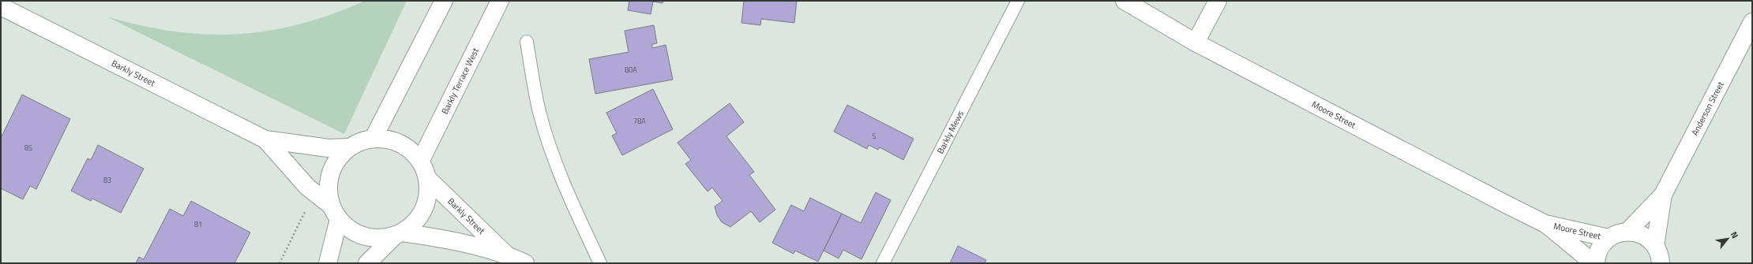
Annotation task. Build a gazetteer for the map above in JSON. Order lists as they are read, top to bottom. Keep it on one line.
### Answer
{"streets":{"street":["Barkly Street","Barkly Terrace West","Anderson Street","Moore Street"],"lane":["Barkly Mews"]},"crossings":[["Barkly Street","Barkly Terrace West"]],"house_numbers":["80A","78A","5","85","83","81"],"north":"top right"}
